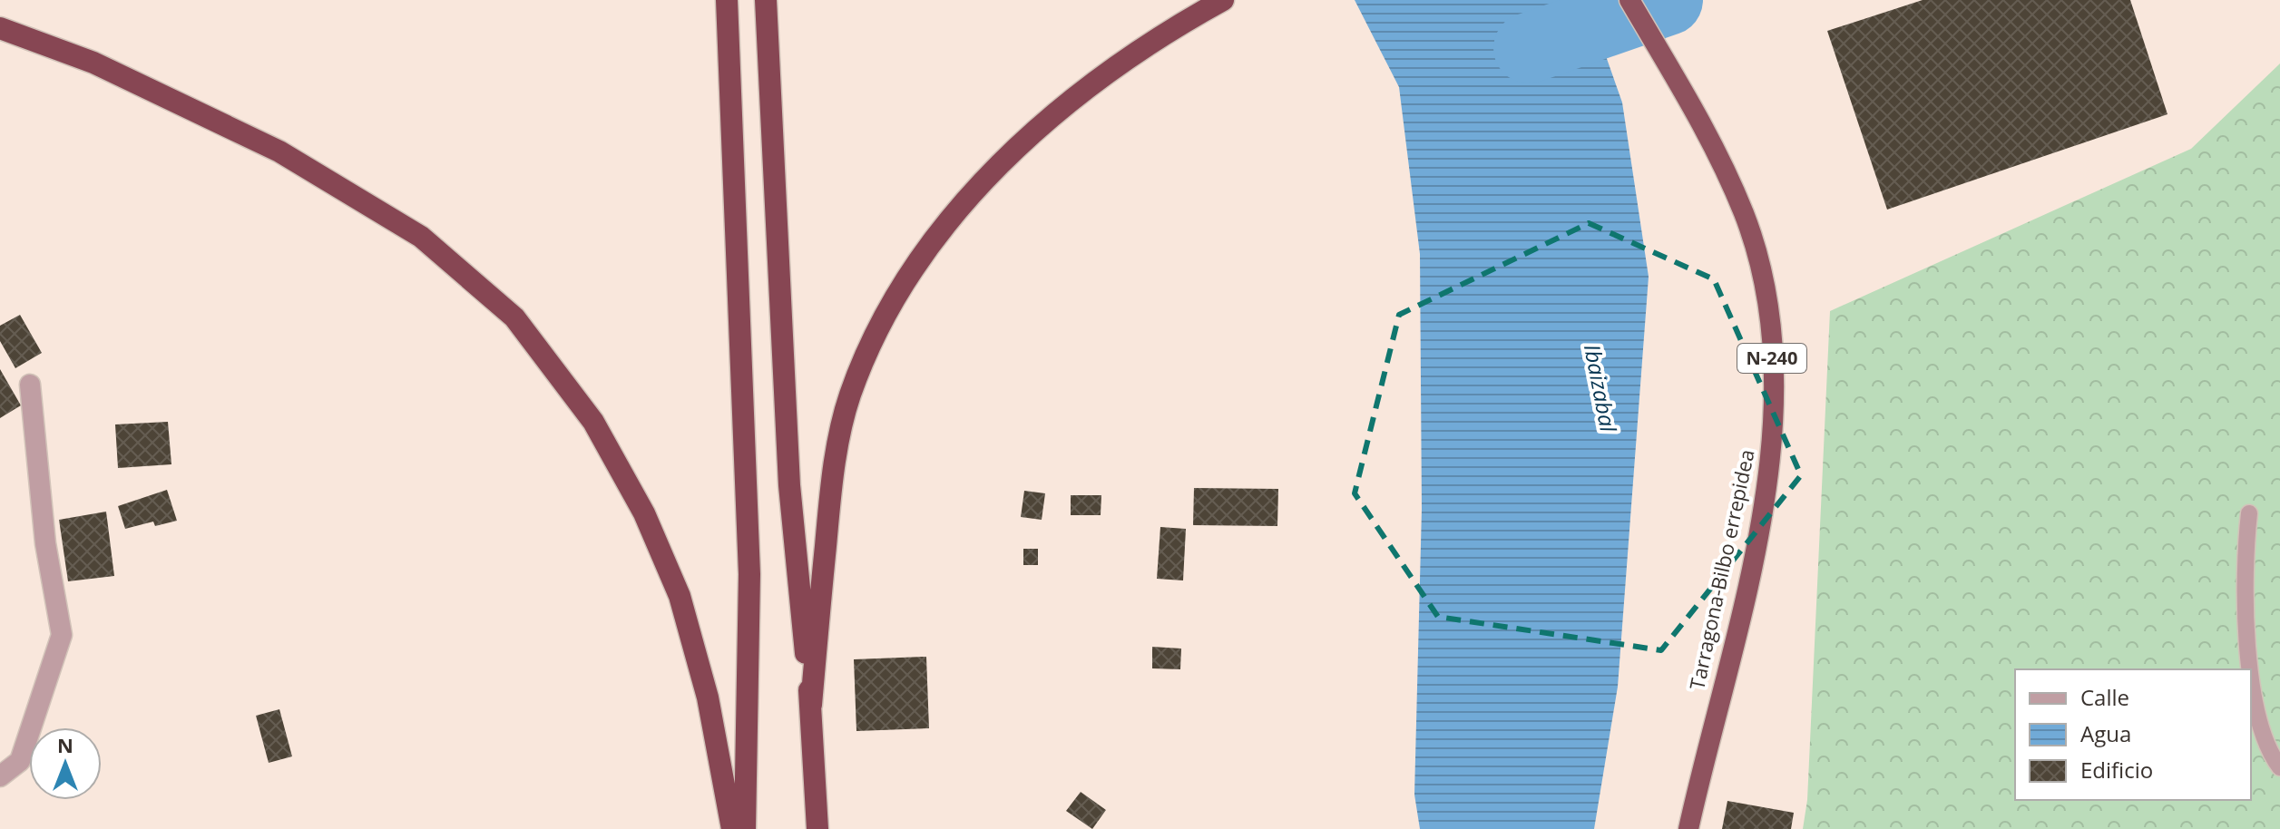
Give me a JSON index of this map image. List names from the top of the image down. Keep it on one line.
{"streets":{"highway":["N-240","Tarragona-Bilbo errepidea"]},"water":["Ibaizabal"],"legend":["Calle","Agua","Edificio"],"north":"top"}
